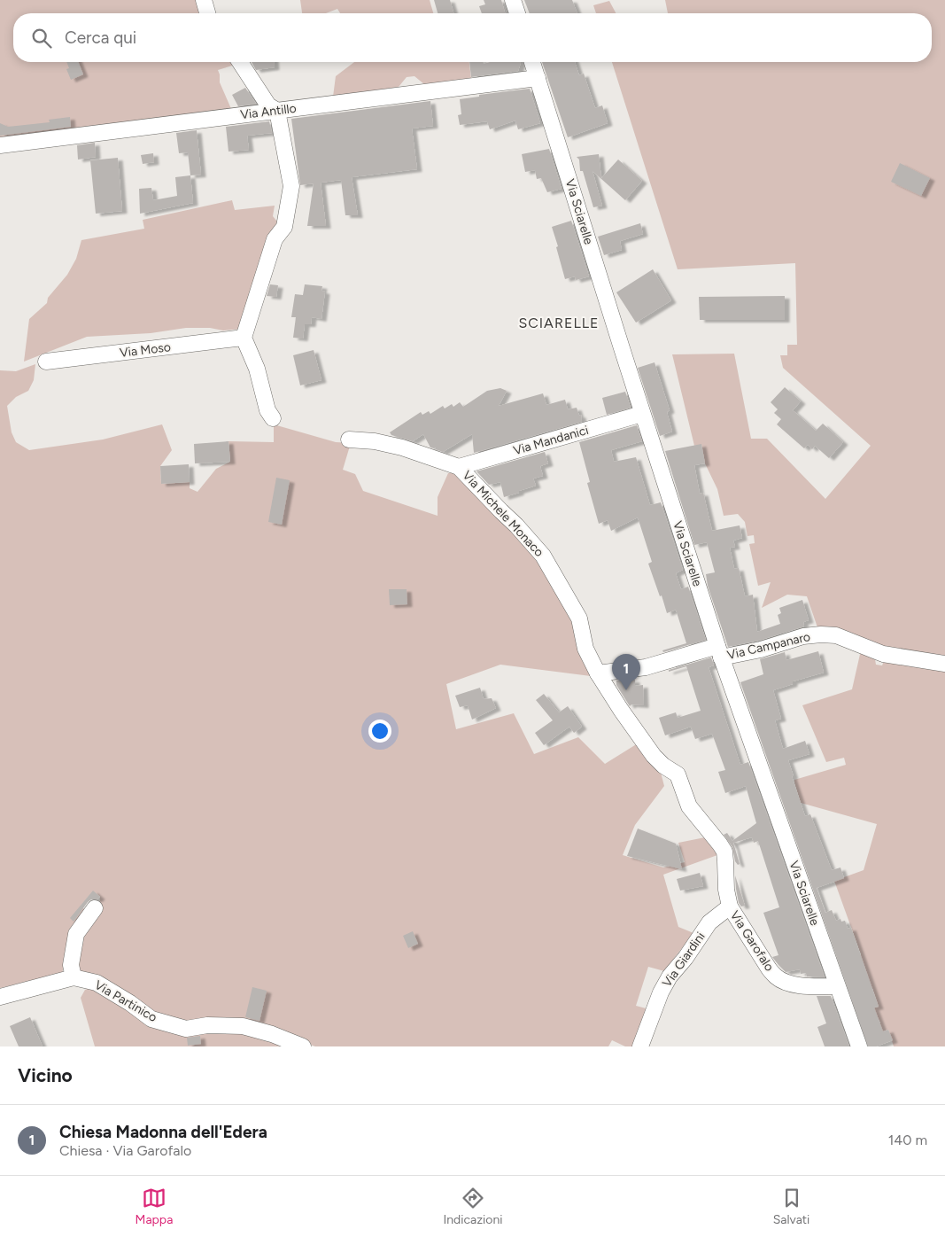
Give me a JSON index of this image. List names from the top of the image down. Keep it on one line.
{"streets":{"street":["Via Antillo","Via Sciarelle","Via Moso","Via Mandanici","Via Michele Monaco","Via Campanaro","Via Garofalo","Via Giardini","Via Partinico"]},"crossings":[["Via Antillo","Via Sciarelle"],["Via Sciarelle","Via Mandanici"],["Via Sciarelle","Via Campanaro"],["Via Sciarelle","Via Garofalo"],["Via Mandanici","Via Michele Monaco"],["Via Michele Monaco","Via Garofalo"],["Via Garofalo","Via Giardini"]],"districts":["SCIARELLE"],"page":{"search":"Cerca qui","pins":"1","heading":"Vicino","list":[{"mark":"1","name":"Chiesa Madonna dell'Edera","note":"Chiesa · Via Garofalo","value":"140 m"}],"nav":["Mappa","Indicazioni","Salvati"]}}
